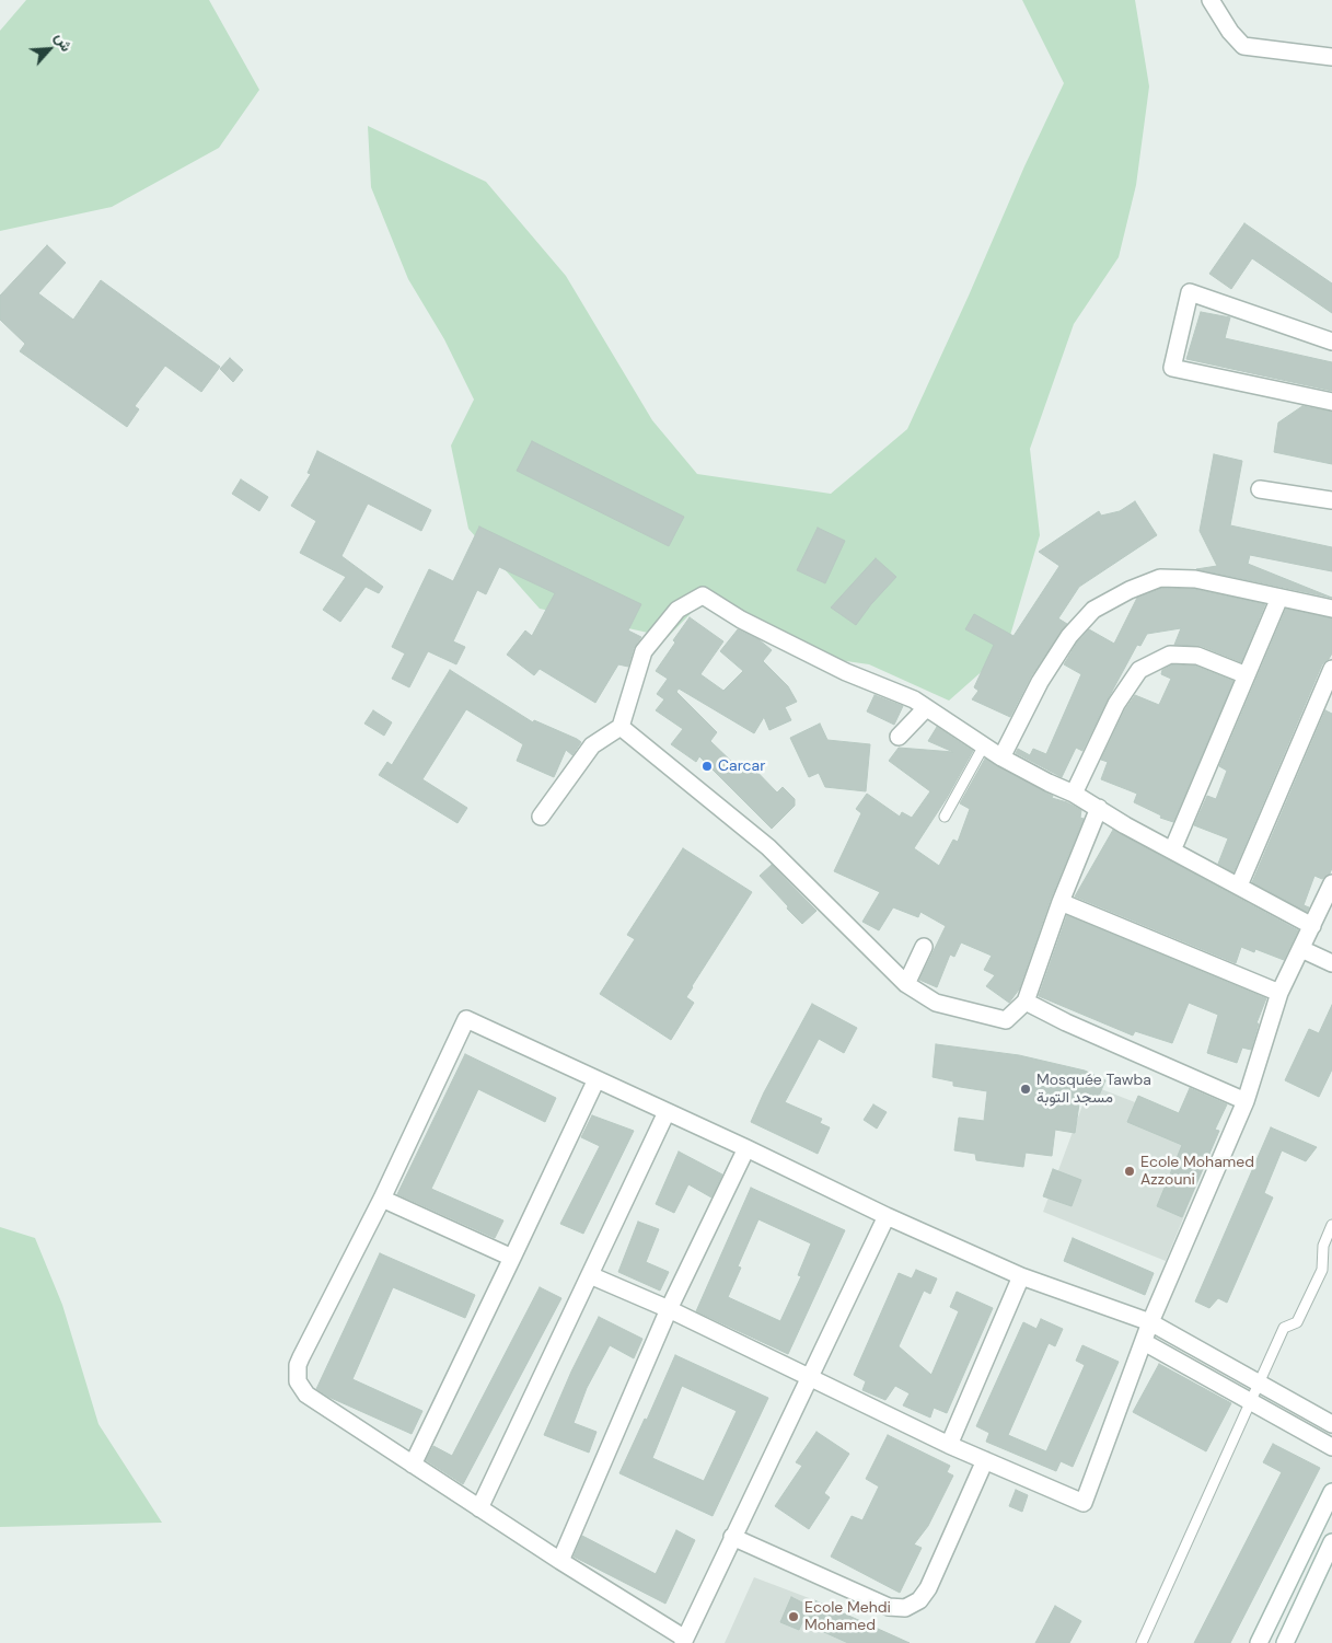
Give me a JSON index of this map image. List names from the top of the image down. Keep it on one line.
{"places":["Carcar","Mosquée Tawba مسجد التوبة","Ecole Mohamed Azzouni","Ecole Mehdi Mohamed"],"north":"top right"}
